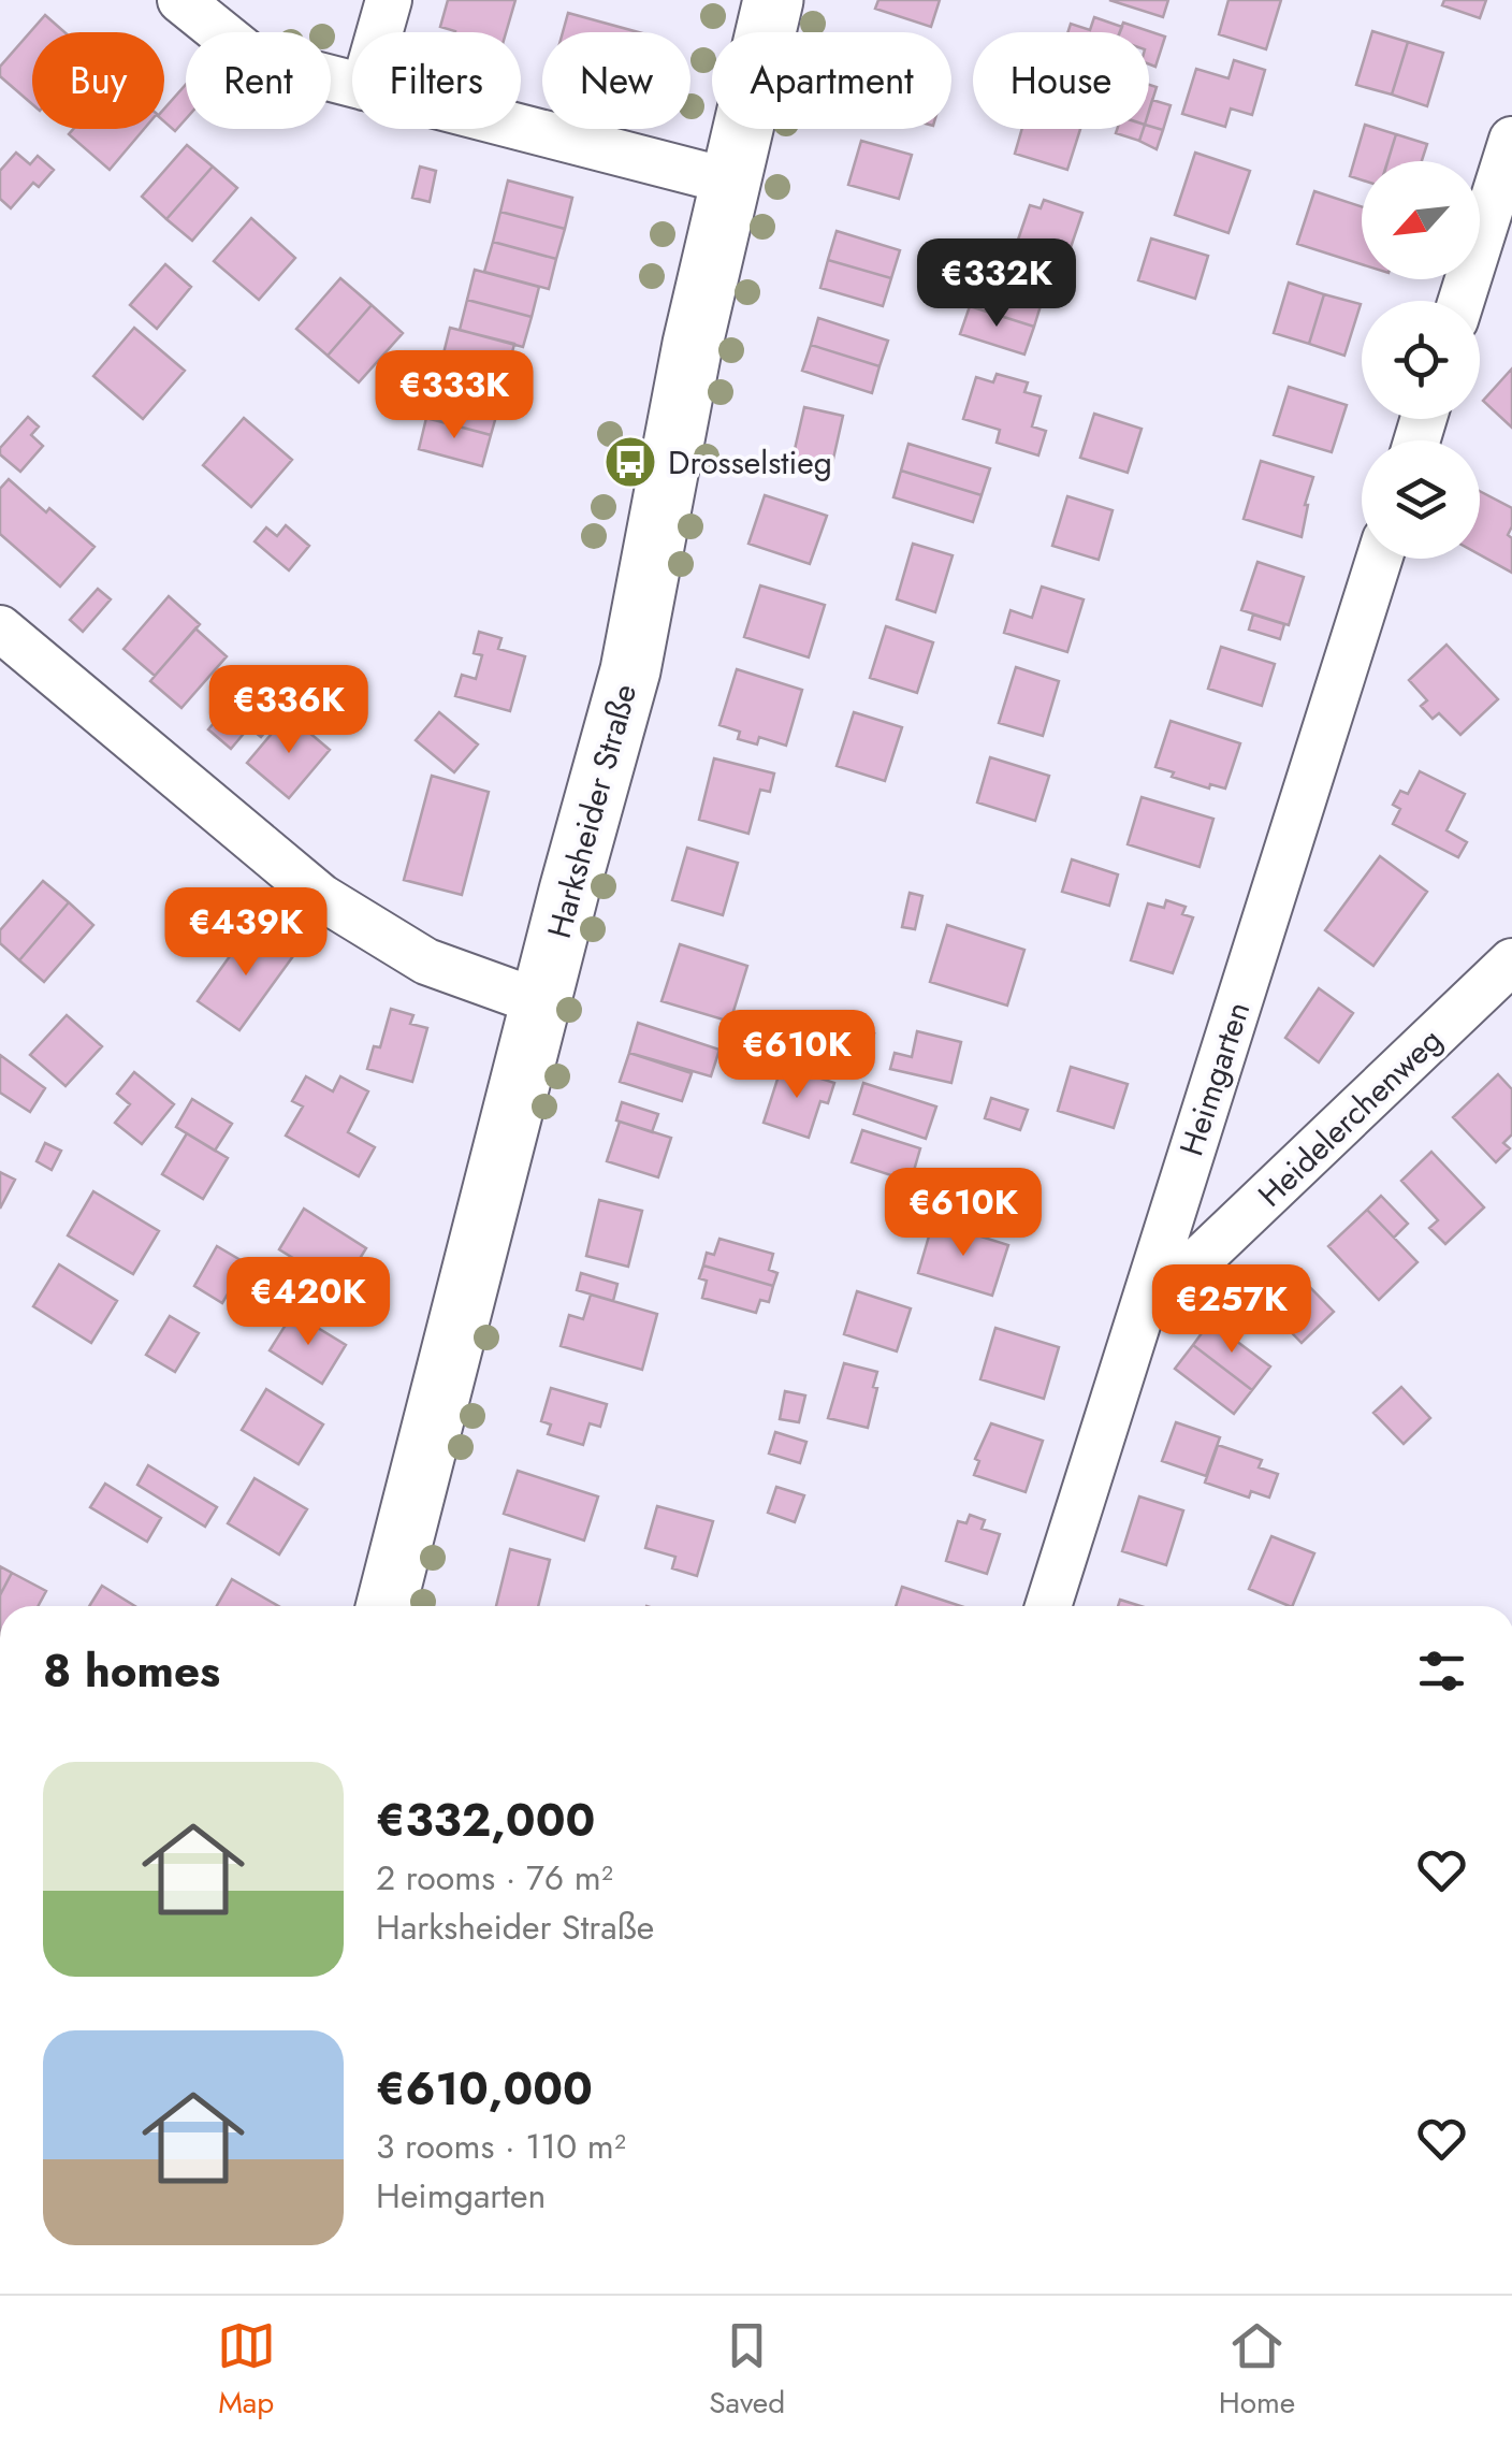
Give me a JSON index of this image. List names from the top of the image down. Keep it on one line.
{"streets":{"main road":["Harksheider Straße"],"street":["Heimgarten","Heidelerchenweg"]},"crossings":[["Heimgarten","Heidelerchenweg"]],"places":{"bus stop":["Drosselstieg"]},"north":"bottom left","page":{"chip":["Buy","Rent","Filters","New","Apartment","House"],"price":["€332K","€333K","€336K","€439K","€610K","€610K","€420K","€257K"],"heading":"8 homes","list":[{"name":"€332,000","note":"2 rooms · 76 m² · Harksheider Straße"},{"name":"€610,000","note":"3 rooms · 110 m² · Heimgarten"}],"tabs":["Map","Saved","Home"]}}
